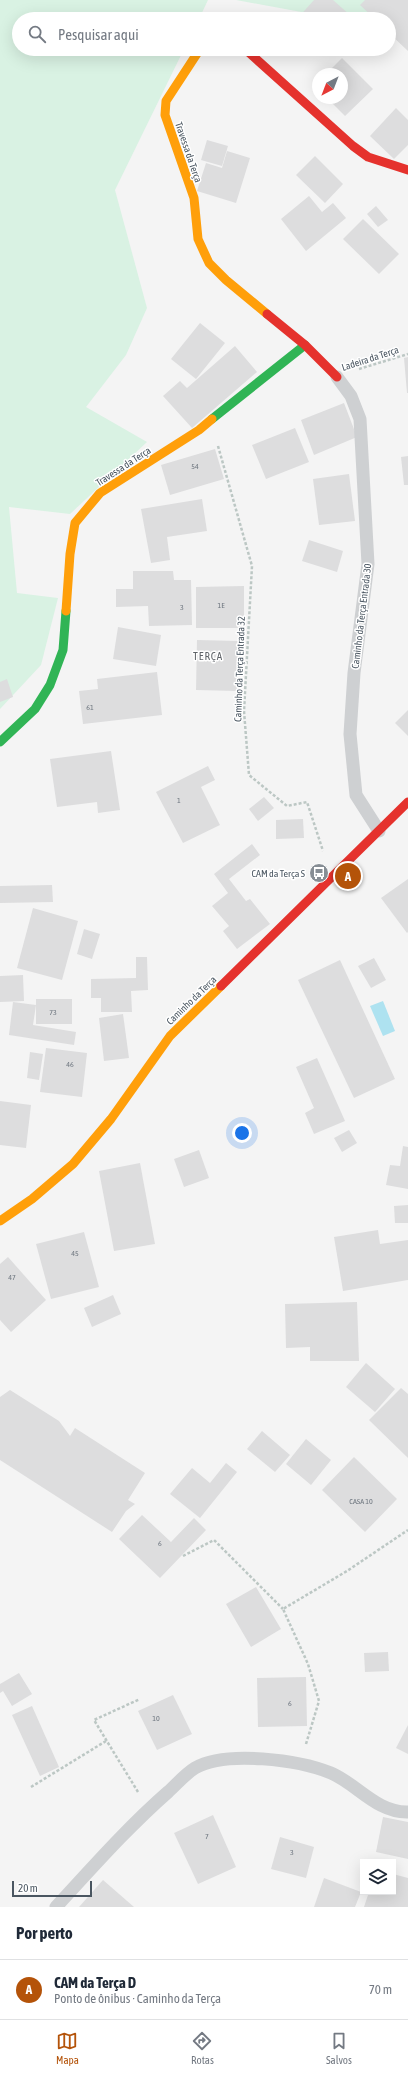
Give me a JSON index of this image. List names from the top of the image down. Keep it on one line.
{"streets":{"street":["Travessa da Terça","Caminho da Terça"],"lane":["Caminho da Terça Entrada 30"],"path":["Ladeira da Terça","Caminho da Terça Entrada 32"]},"crossings":[["Travessa da Terça","Ladeira da Terça"],["Travessa da Terça","Caminho da Terça Entrada 30"],["Travessa da Terça","Caminho da Terça Entrada 32"],["Ladeira da Terça","Caminho da Terça Entrada 30"],["Caminho da Terça Entrada 30","Caminho da Terça"],["Caminho da Terça Entrada 32","Caminho da Terça"]],"districts":["TERÇA"],"places":{"bus stop":["CAM da Terça S"]},"house_numbers":["54","1E","3","61","1","73","46","45","47","CASA 10","6","6","10","7","3"],"scale_bar":"20 m","north":"bottom left","page":{"search":"Pesquisar aqui","pins":"A","scale":"20 m","heading":"Por perto","list":[{"mark":"A","name":"CAM da Terça D","note":"Ponto de ônibus · Caminho da Terça","value":"70 m"}],"nav":["Mapa","Rotas","Salvos"]}}
